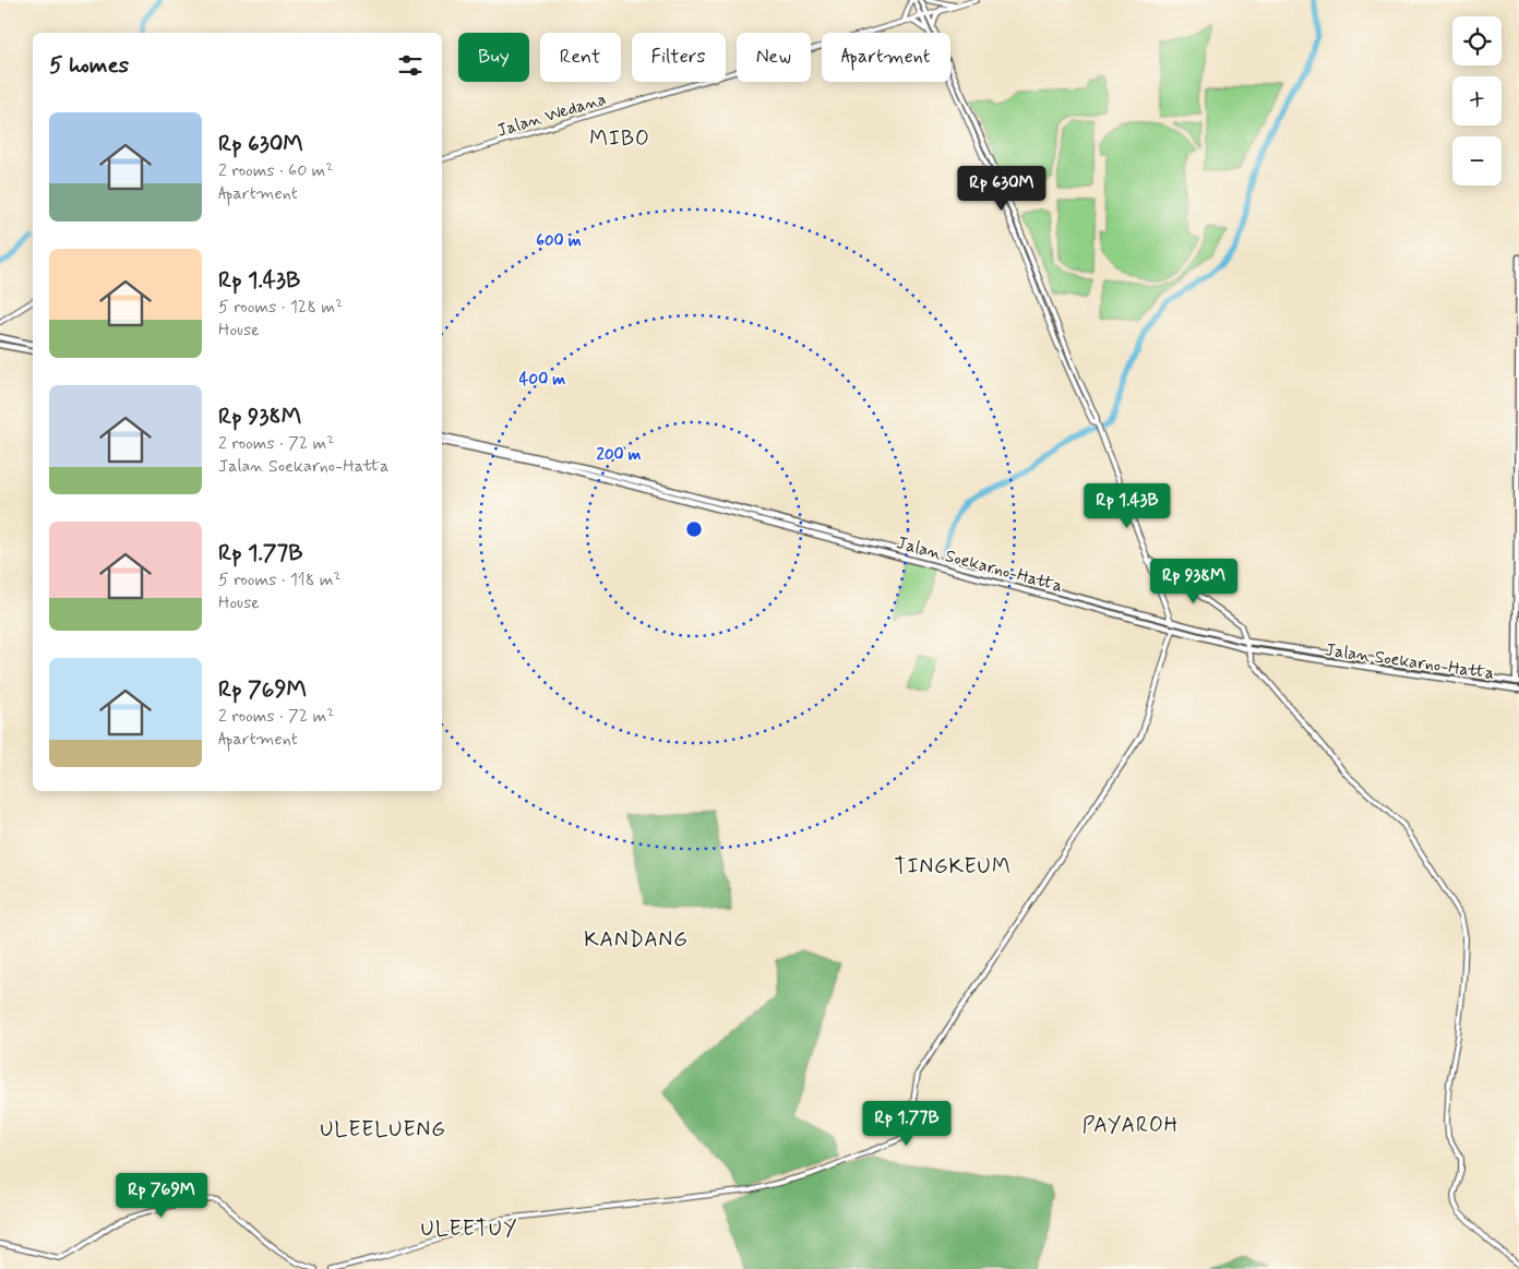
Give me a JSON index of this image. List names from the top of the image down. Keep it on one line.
{"streets":{"highway":["Jalan Soekarno-Hatta"],"main road":["Jalan Wedana"]},"districts":["MIBO","TINGKEUM","KANDANG","PAYAROH","ULEELUENG","ULEETUY"],"page":{"map_buttons":["+","−"],"chip":["Buy","Rent","Filters","New","Apartment"],"heading":"5 homes","list":[{"name":"Rp 630M","note":"2 rooms · 60 m² · Apartment"},{"name":"Rp 1.43B","note":"5 rooms · 128 m² · House"},{"name":"Rp 938M","note":"2 rooms · 72 m² · Jalan Soekarno-Hatta"},{"name":"Rp 1.77B","note":"5 rooms · 118 m² · House"},{"name":"Rp 769M","note":"2 rooms · 72 m² · Apartment"}],"price":["Rp 630M","Rp 1.43B","Rp 938M","Rp 1.77B","Rp 769M"]},"rings":["600 m","400 m","200 m"]}
